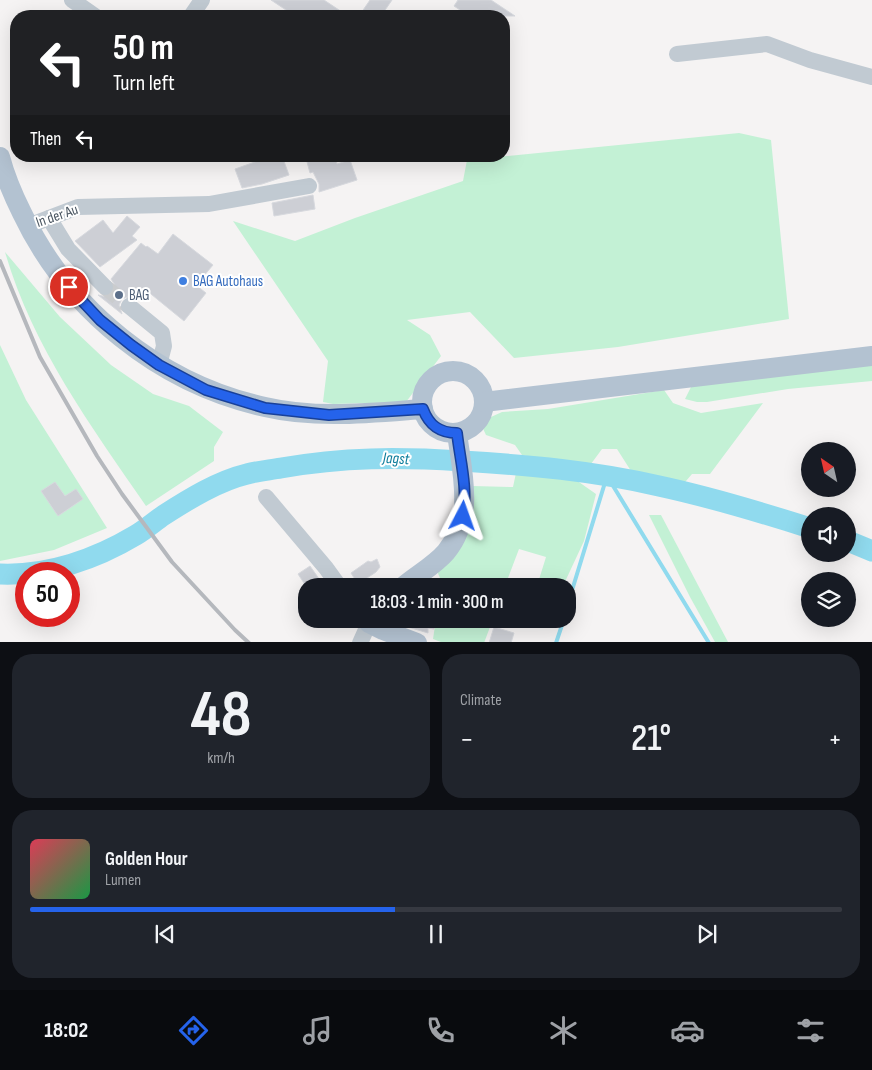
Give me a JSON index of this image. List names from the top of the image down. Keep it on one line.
{"streets":{"main road":["In der Au"]},"water":["Jagst"],"places":["BAG Autohaus","BAG"],"north":"top left","page":{"turn":["50 m","Turn left"],"then":"Then","limit":"50","trip":"18:03 · 1 min · 300 m","tile":[["48","km/h"],"Climate"],"heat":["−","21°","+"],"song":["Golden Hour","Lumen"],"tabs":"18:02"}}
